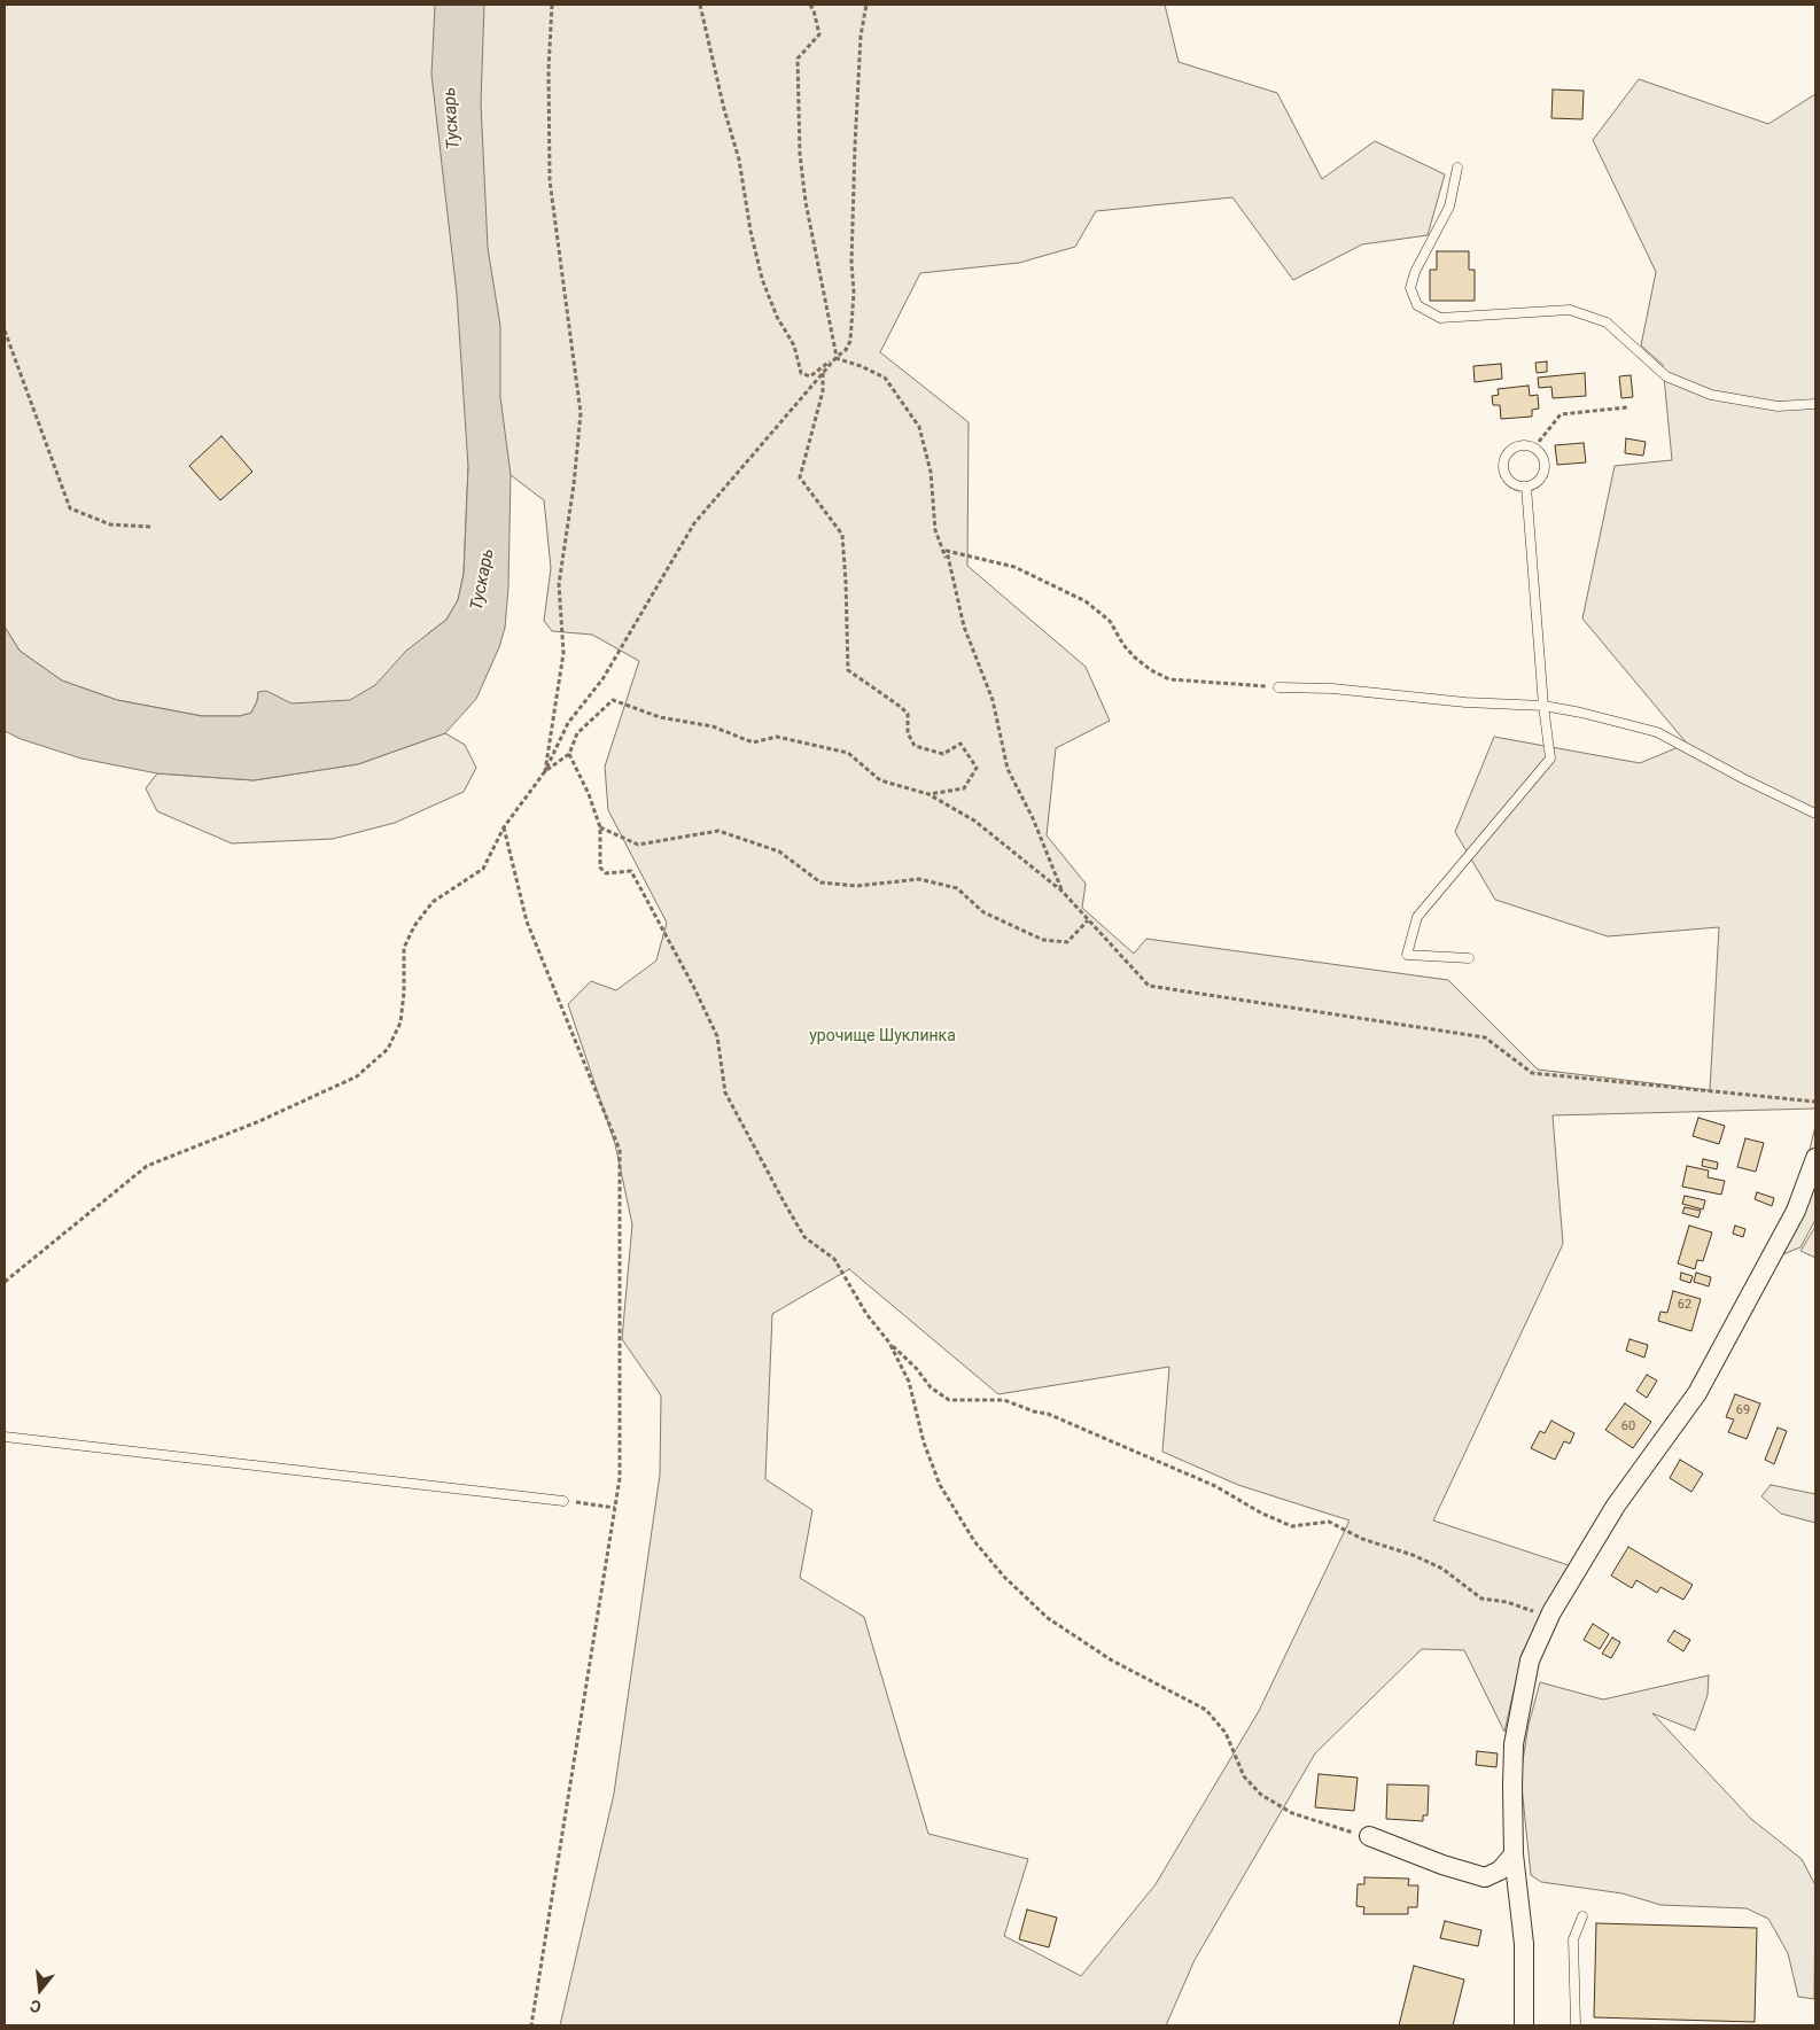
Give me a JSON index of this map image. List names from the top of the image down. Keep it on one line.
{"water":["Тускарь"],"parks":["урочище Шуклинка"],"house_numbers":["62","69","60"],"north":"bottom"}
